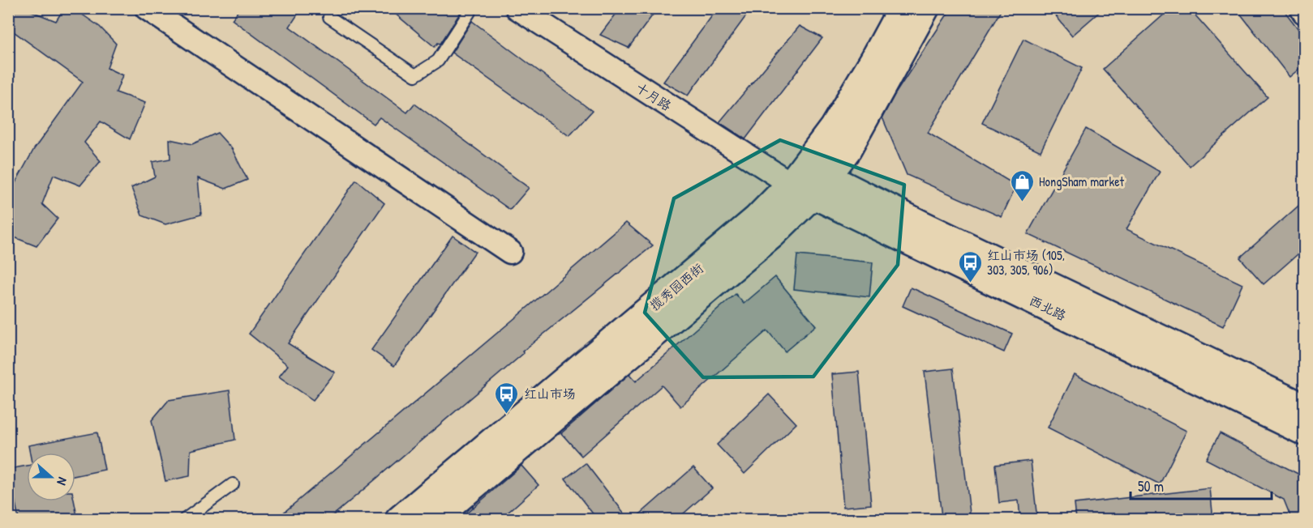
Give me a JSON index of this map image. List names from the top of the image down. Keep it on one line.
{"streets":{"street":["十月路","揽秀园西街","西北路"]},"crossings":[["十月路","揽秀园西街"],["十月路","西北路"],["揽秀园西街","西北路"]],"places":{"shop":["HongSham market"],"bus stop":["红山市场 (105, 303, 305, 906)","红山市场"]},"scale_bar":"50 m","north":"right"}
